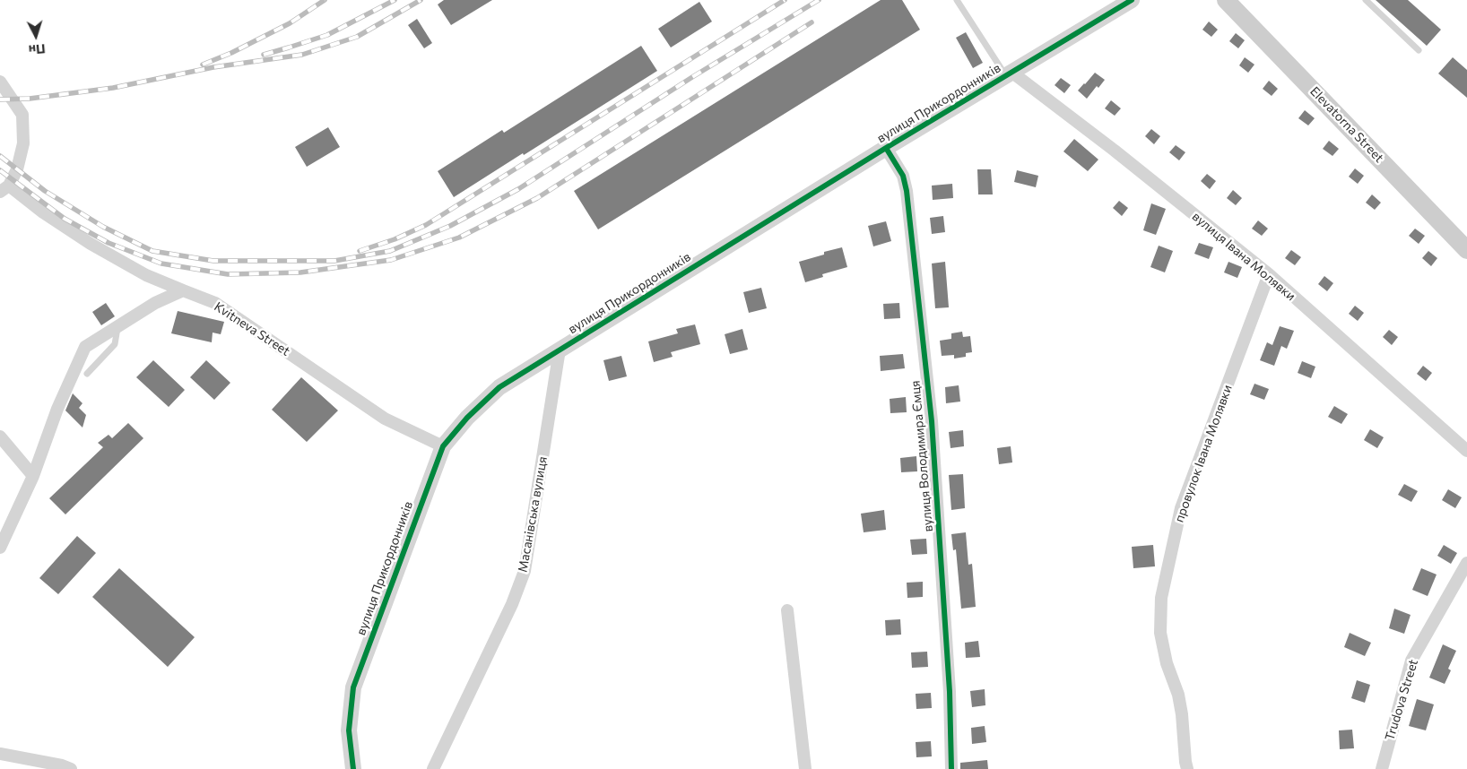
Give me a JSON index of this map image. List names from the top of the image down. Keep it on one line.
{"streets":{"main road":["Elevatorna Street"],"street":["вулиця Прикордонників","вулиця Івана Молявки","Kvitneva Street","провулок Івана Молявки","вулиця Володимира Ємця","Масанівська вулиця","Trudova Street"]},"crossings":[["вулиця Прикордонників","вулиця Івана Молявки"],["вулиця Прикордонників","Kvitneva Street"],["вулиця Прикордонників","вулиця Володимира Ємця"],["вулиця Прикордонників","Масанівська вулиця"],["вулиця Івана Молявки","провулок Івана Молявки"]],"north":"bottom"}
